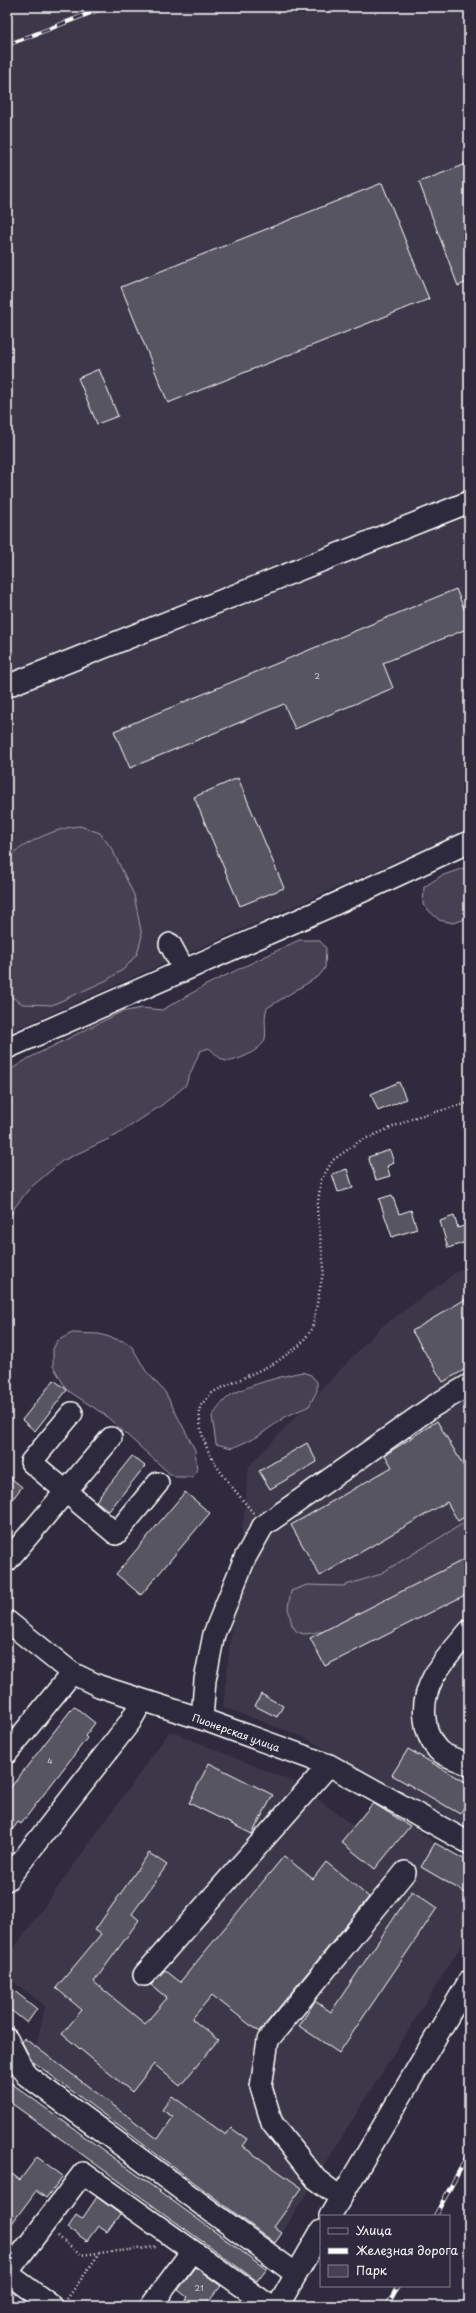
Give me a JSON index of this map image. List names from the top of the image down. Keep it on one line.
{"streets":{"street":["Пионерская улица"]},"house_numbers":["2","4","21"],"legend":["Улица","Железная дорога","Парк"]}
